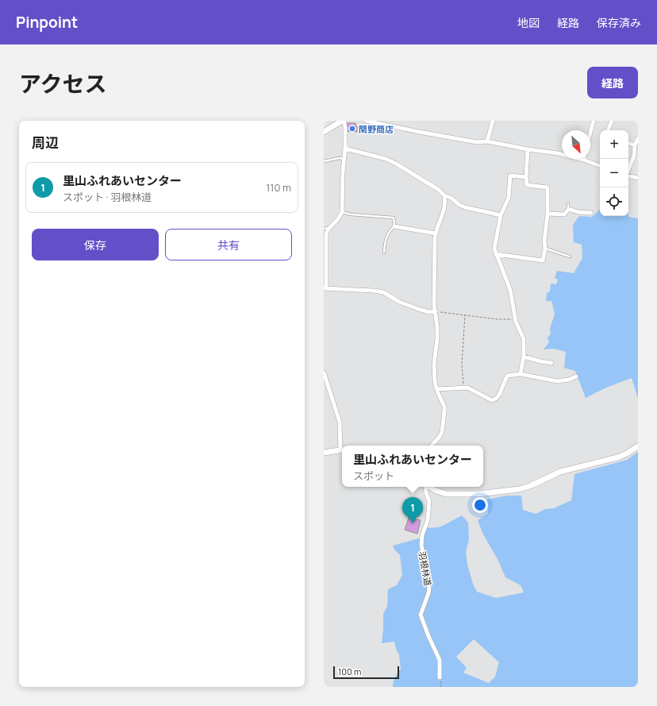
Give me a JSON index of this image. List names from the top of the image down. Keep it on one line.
{"streets":{"street":["羽根林道"]},"places":["関野商店"],"scale_bar":"100 m","north":"bottom right","page":{"header":"Pinpoint","nav":["地図","経路","保存済み"],"title":"アクセス","buttons":["経路",["保存","共有"]],"heading":"周辺","map_buttons":["+","−"],"list":[{"mark":"1","name":"里山ふれあいセンター","note":"スポット · 羽根林道","value":"110 m"}],"popup":["里山ふれあいセンター","スポット"],"pins":"1","scale":"100 m"}}
